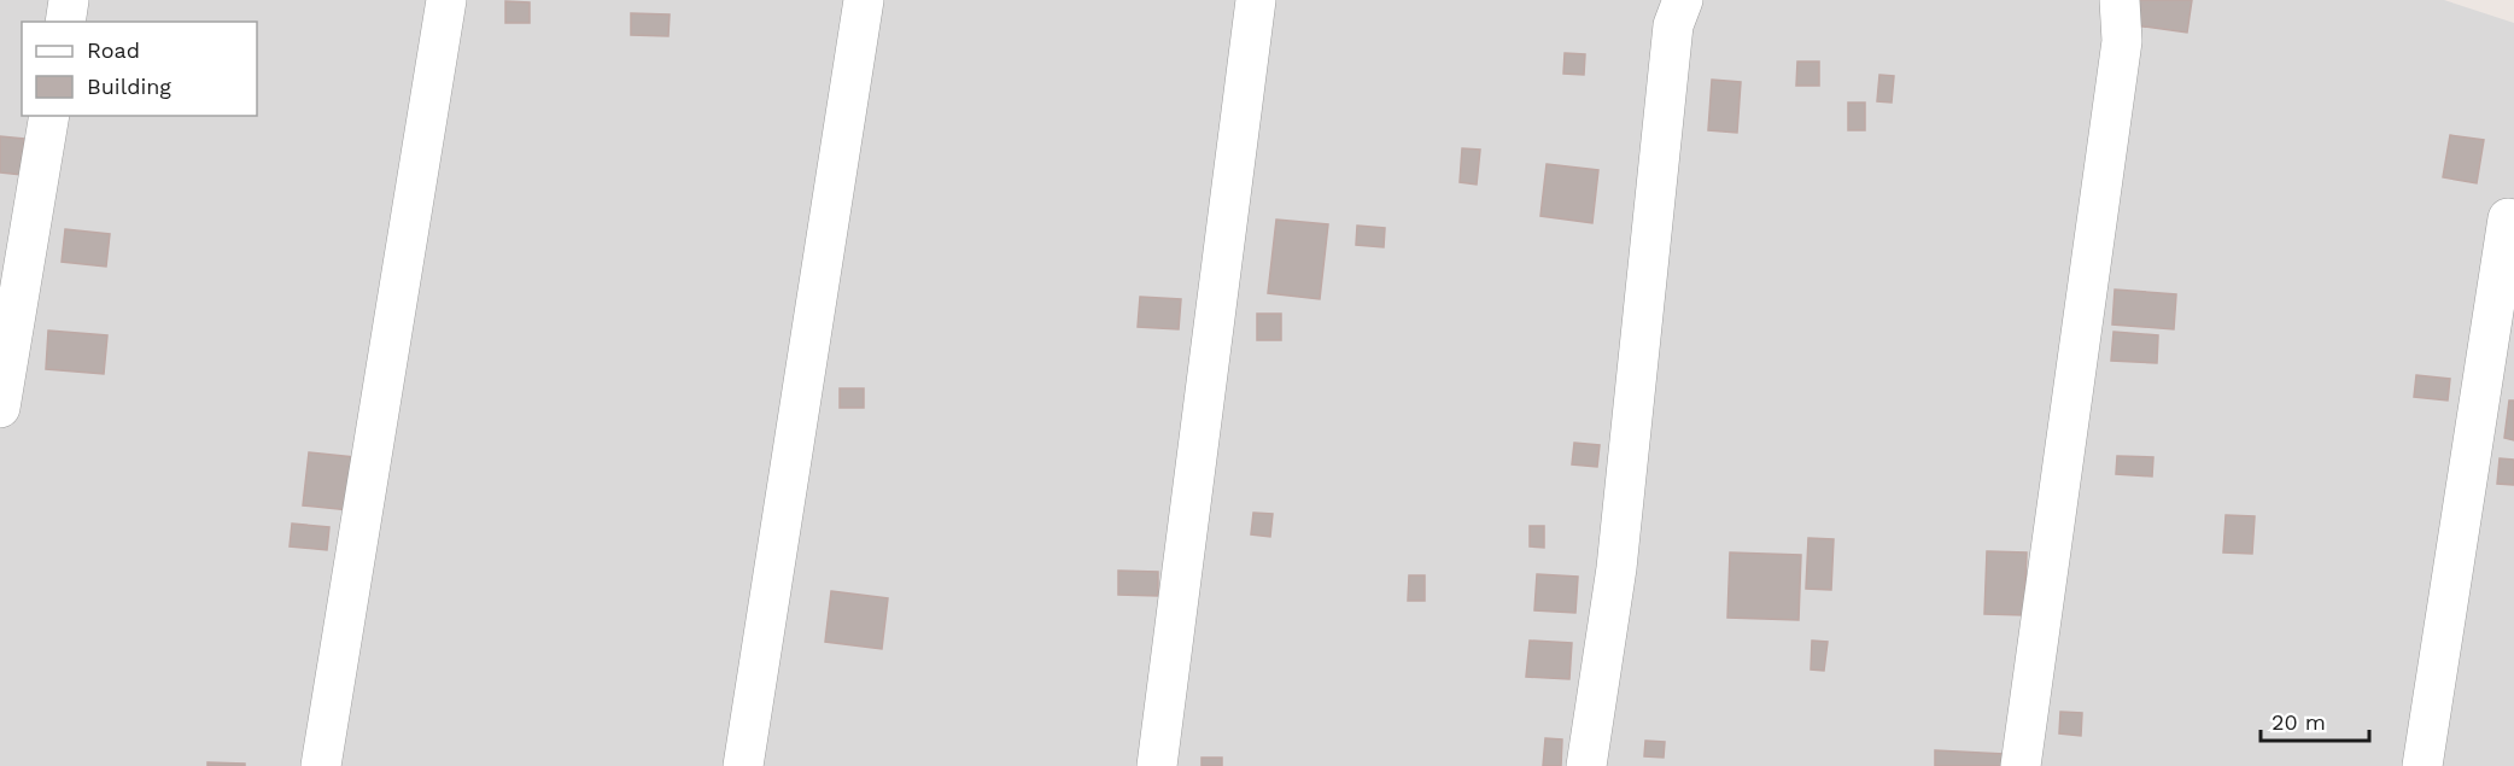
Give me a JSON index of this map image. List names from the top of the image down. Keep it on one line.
{"legend":["Road","Building"],"scale_bar":"20 m"}
